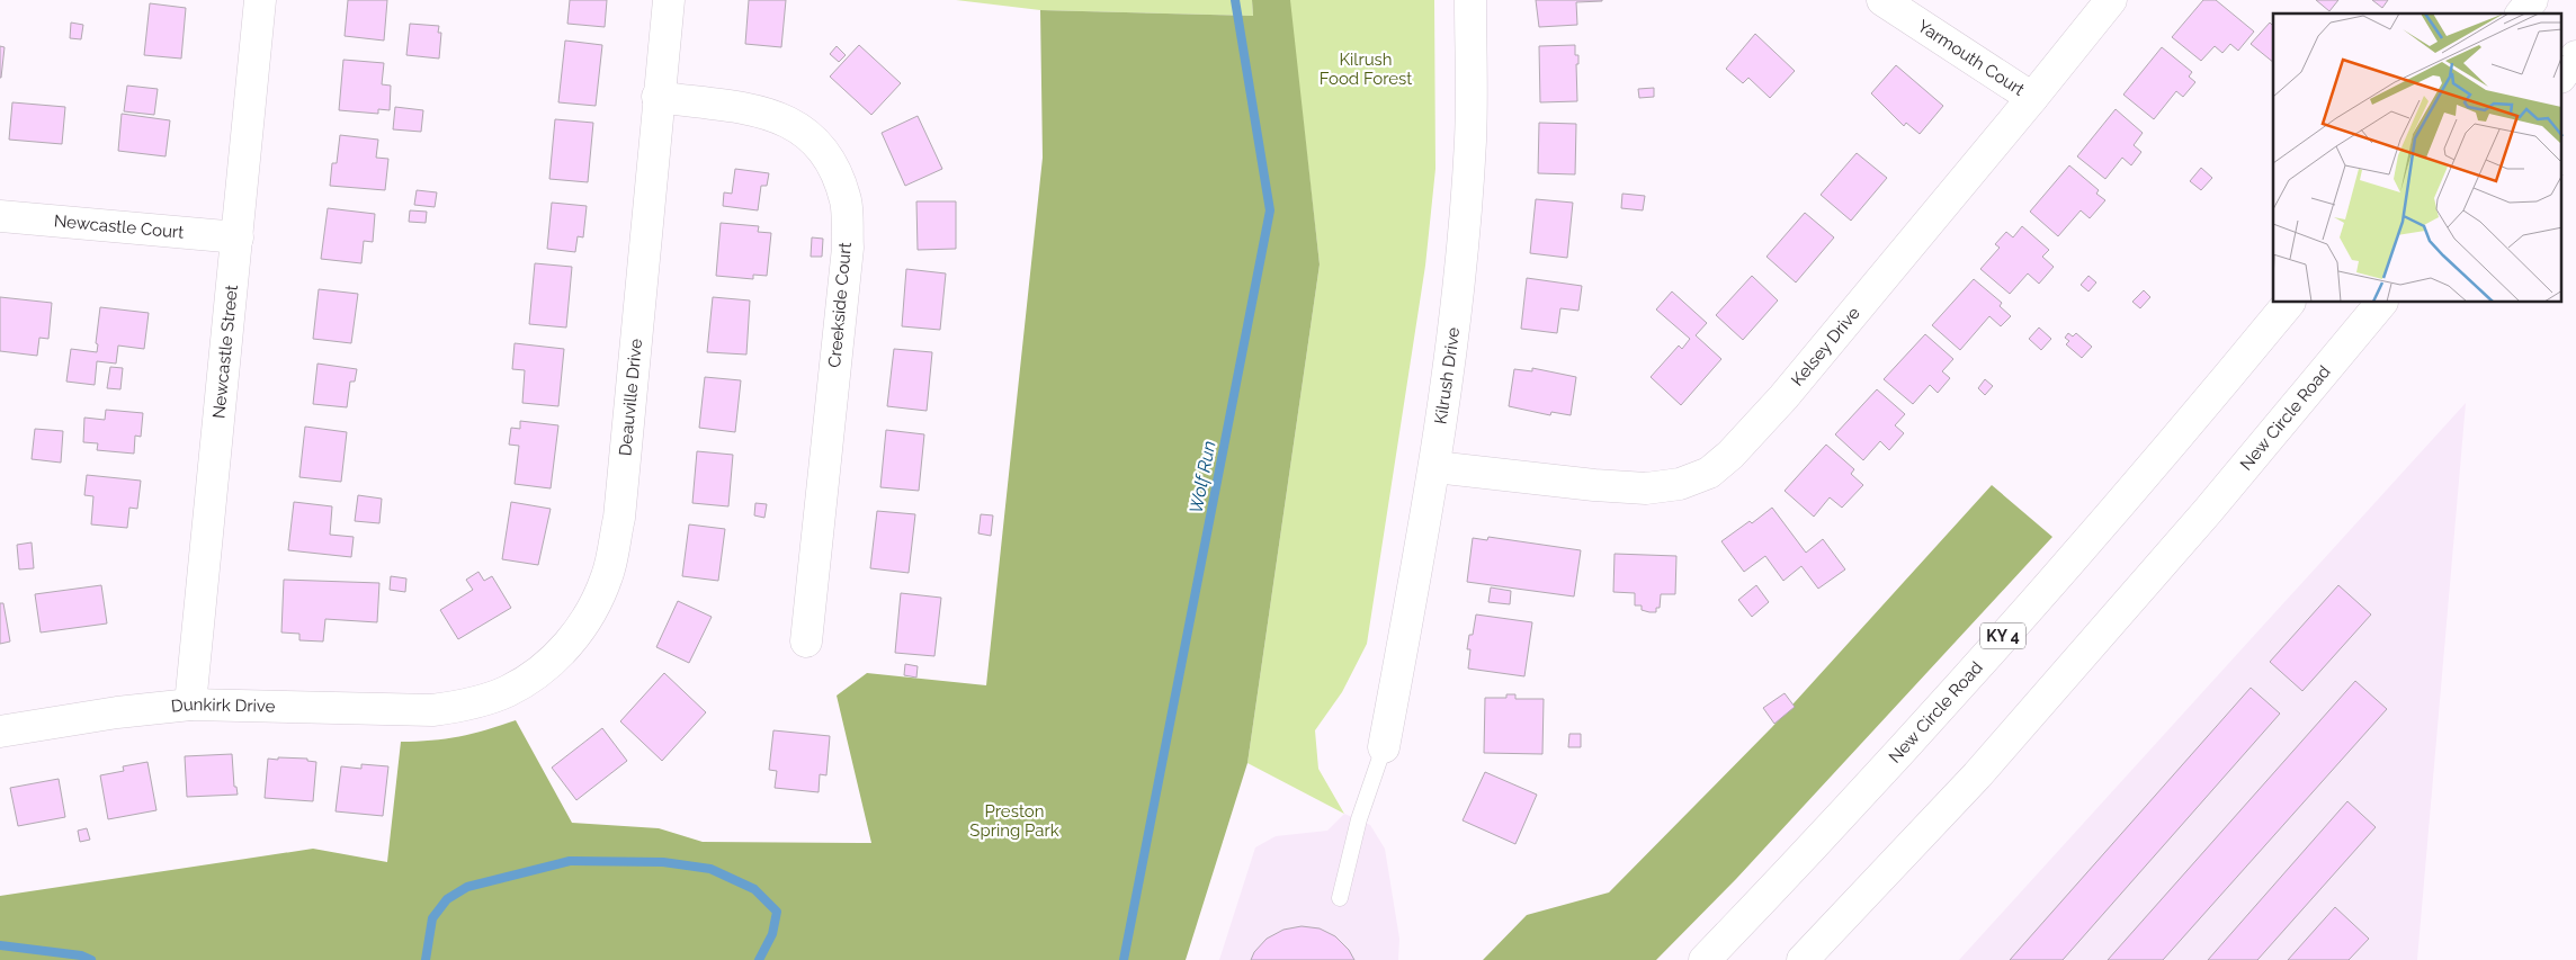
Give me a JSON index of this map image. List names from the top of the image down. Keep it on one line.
{"streets":{"main road":["Yarmouth Court","Newcastle Court","Creekside Court","Kelsey Drive","Newcastle Street","Kilrush Drive","Deauville Drive","New Circle Road","KY 4","Dunkirk Drive"]},"crossings":[["Yarmouth Court","Kelsey Drive"],["Newcastle Court","Newcastle Street"],["Creekside Court","Deauville Drive"],["Kelsey Drive","Kilrush Drive"],["Newcastle Street","Dunkirk Drive"],["Deauville Drive","Dunkirk Drive"]],"water":["Wolf Run"],"parks":["Kilrush Food Forest","Preston Spring Park"]}
